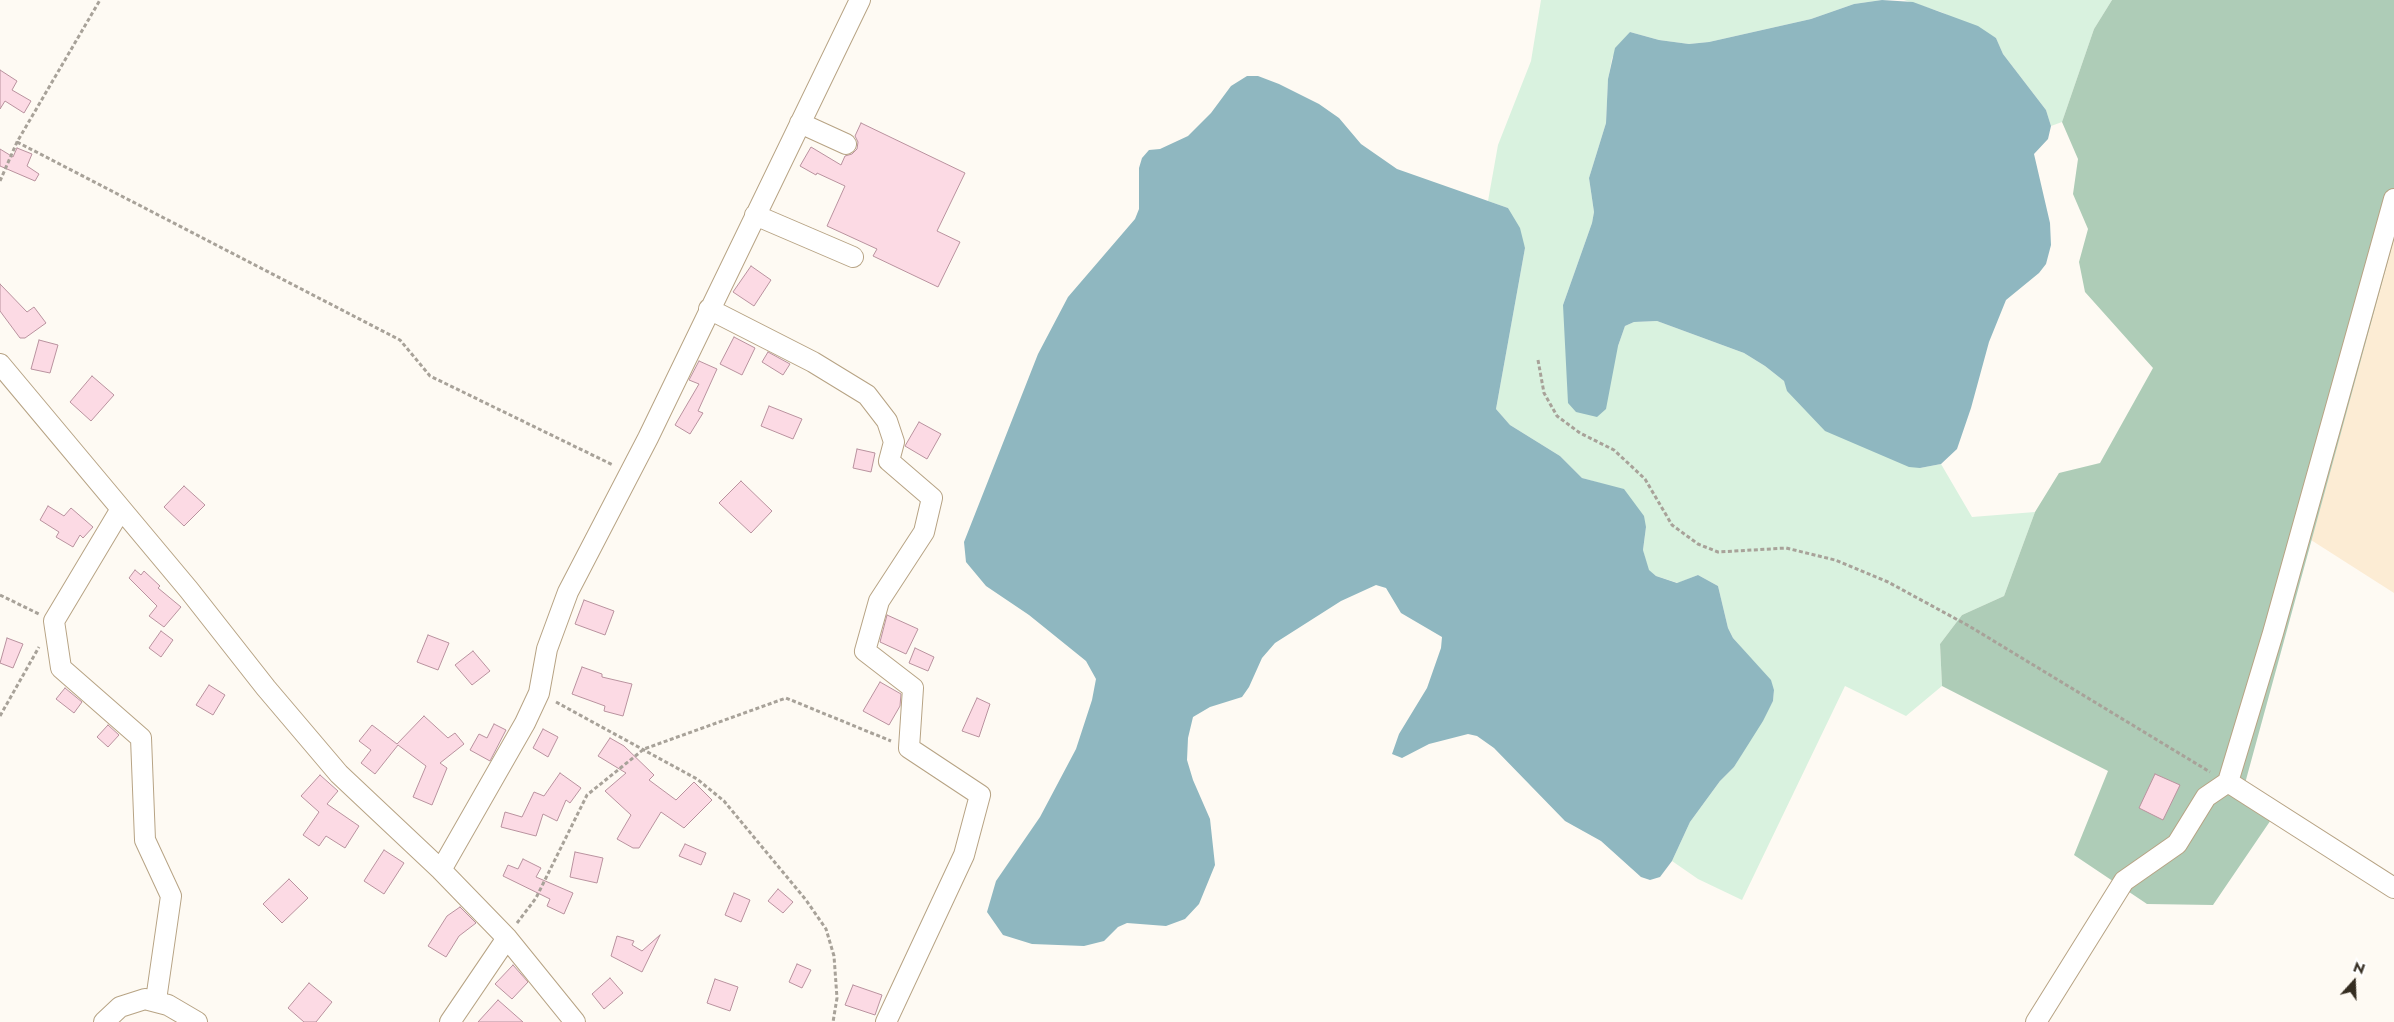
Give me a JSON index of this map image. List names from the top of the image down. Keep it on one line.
{"north":"top"}
